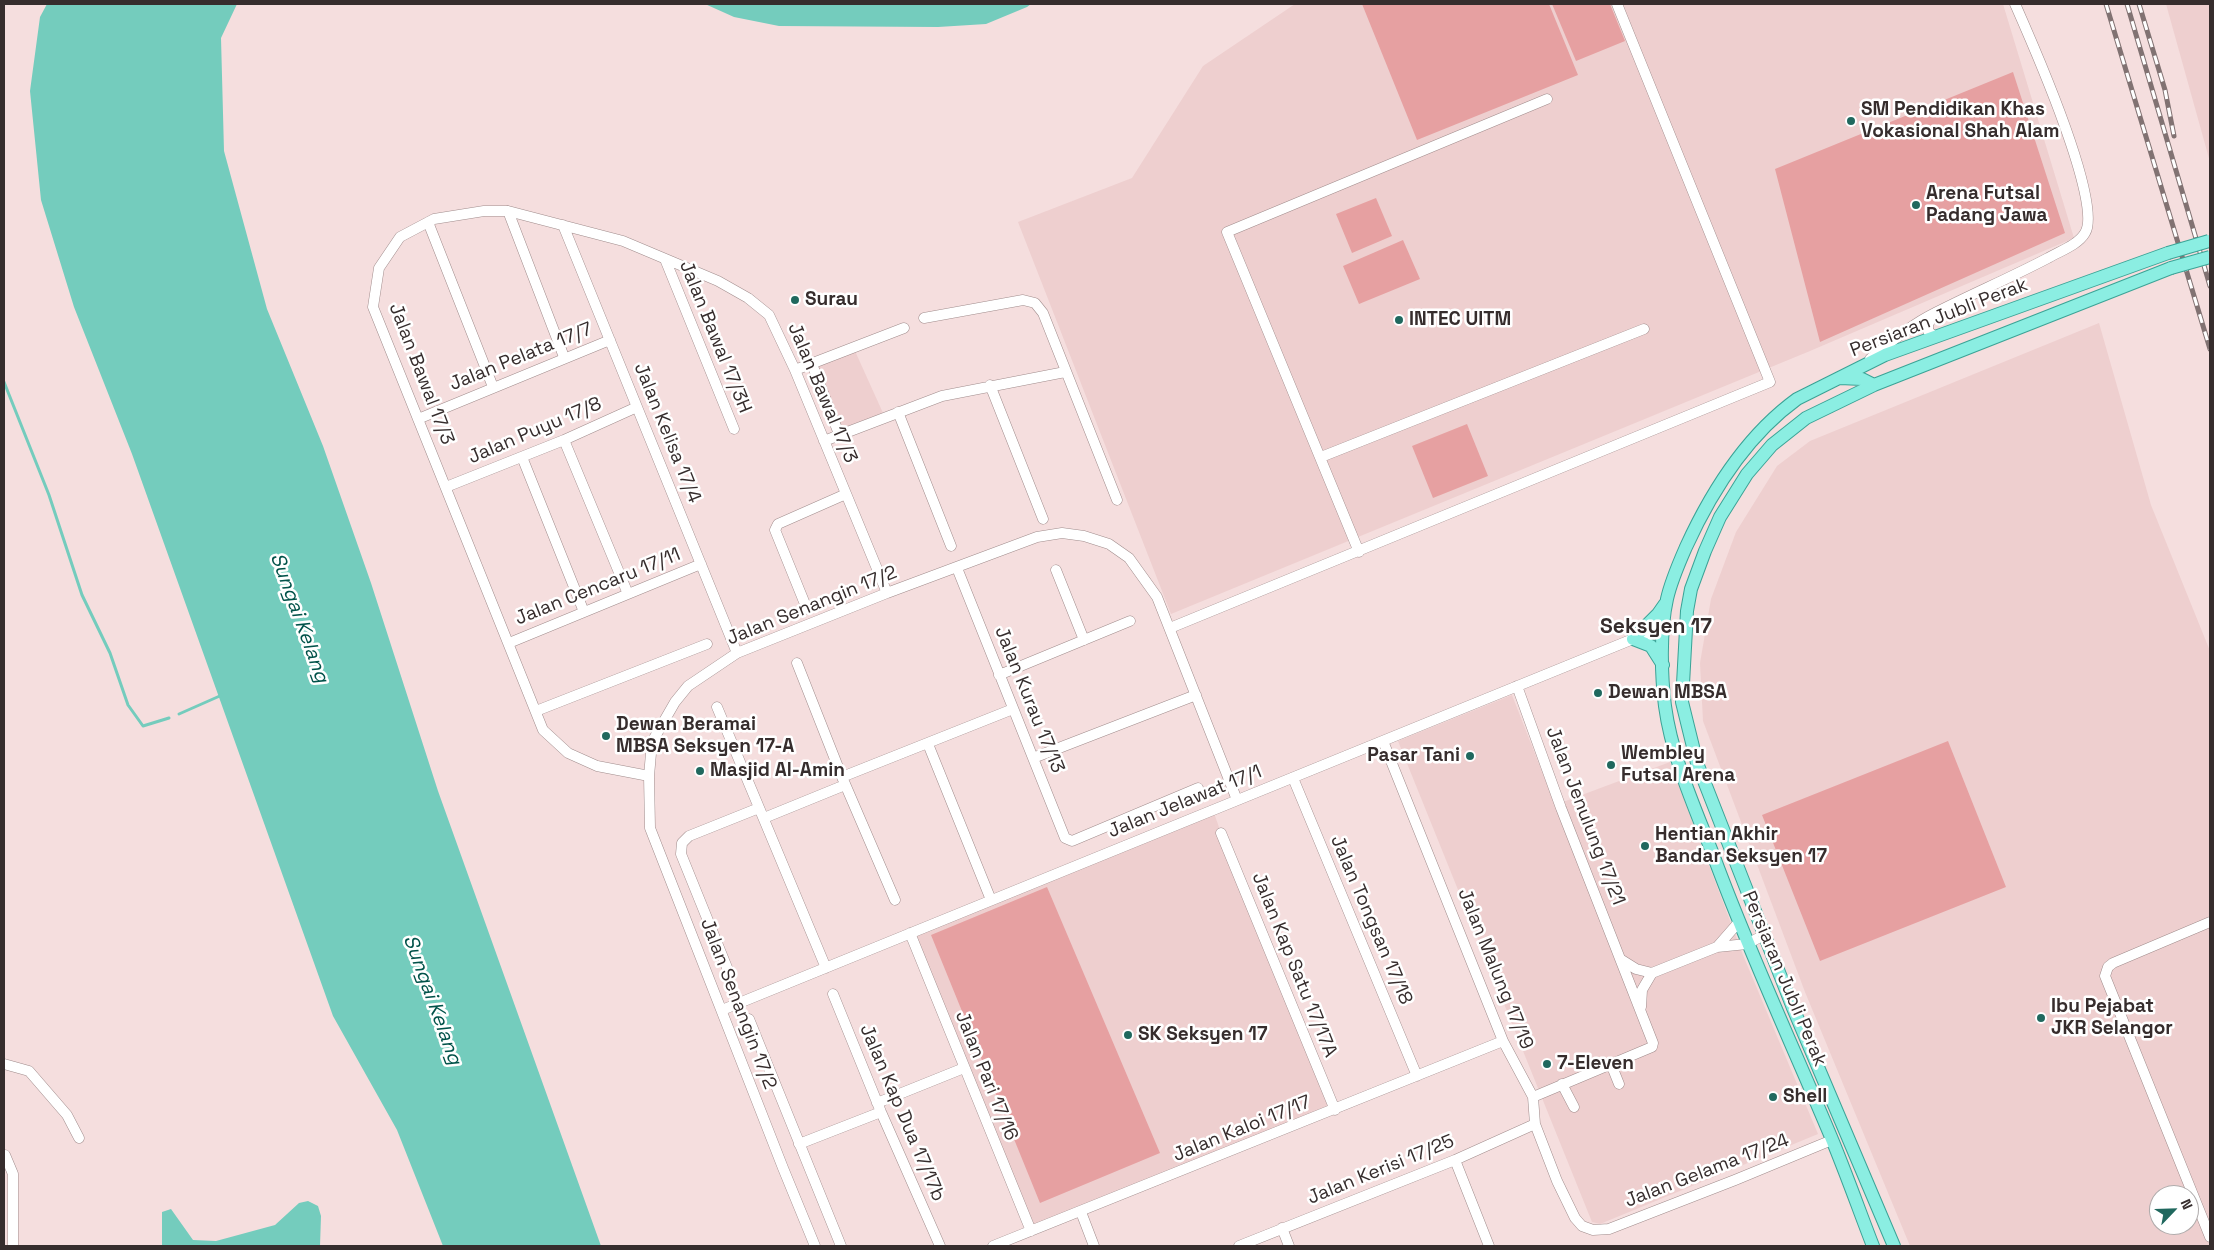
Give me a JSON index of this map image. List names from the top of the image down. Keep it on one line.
{"streets":{"main road":["Persiaran Jubli Perak"],"street":["Jalan Bawal 17/3H","Jalan Pelata 17/7","Jalan Bawal 17/3","Jalan Puyu 17/8","Jalan Kelisa 17/4","Jalan Cencaru 17/11","Jalan Senangin 17/2","Jalan Kurau 17/13","Jalan Jelawat 17/1","Jalan Jenulung 17/21","Jalan Tongsan 17/18","Jalan Kap Satu 17/17A","Jalan Malung 17/19","Jalan Pari 17/16","Jalan Kap Dua 17/17b","Jalan Kaloi 17/17","Jalan Kerisi 17/25","Jalan Gelama 17/24"]},"crossings":[["Persiaran Jubli Perak","Jalan Jelawat 17/1"],["Persiaran Jubli Perak","Jalan Gelama 17/24"],["Jalan Bawal 17/3H","Jalan Bawal 17/3"],["Jalan Pelata 17/7","Jalan Bawal 17/3"],["Jalan Pelata 17/7","Jalan Kelisa 17/4"],["Jalan Bawal 17/3","Jalan Puyu 17/8"],["Jalan Bawal 17/3","Jalan Kelisa 17/4"],["Jalan Bawal 17/3","Jalan Cencaru 17/11"],["Jalan Bawal 17/3","Jalan Senangin 17/2"],["Jalan Puyu 17/8","Jalan Kelisa 17/4"],["Jalan Kelisa 17/4","Jalan Cencaru 17/11"],["Jalan Kelisa 17/4","Jalan Senangin 17/2"],["Jalan Senangin 17/2","Jalan Kurau 17/13"],["Jalan Senangin 17/2","Jalan Jelawat 17/1"],["Jalan Jelawat 17/1","Jalan Jenulung 17/21"],["Jalan Jelawat 17/1","Jalan Tongsan 17/18"],["Jalan Jelawat 17/1","Jalan Malung 17/19"],["Jalan Jelawat 17/1","Jalan Pari 17/16"],["Jalan Tongsan 17/18","Jalan Kaloi 17/17"],["Jalan Kap Satu 17/17A","Jalan Kaloi 17/17"],["Jalan Malung 17/19","Jalan Kaloi 17/17"],["Jalan Malung 17/19","Jalan Kerisi 17/25"],["Jalan Malung 17/19","Jalan Gelama 17/24"],["Jalan Pari 17/16","Jalan Kaloi 17/17"]],"districts":["Seksyen 17"],"water":["Sungai Kelang"],"places":["SM Pendidikan Khas Vokasional Shah Alam","Arena Futsal Padang Jawa","Surau","INTEC UITM","Dewan MBSA","Dewan Beramai MBSA Seksyen 17-A","Pasar Tani","Wembley Futsal Arena","Masjid Al-Amin","Hentian Akhir Bandar Seksyen 17","Ibu Pejabat JKR Selangor","SK Seksyen 17","7-Eleven","Shell"],"north":"top right"}
